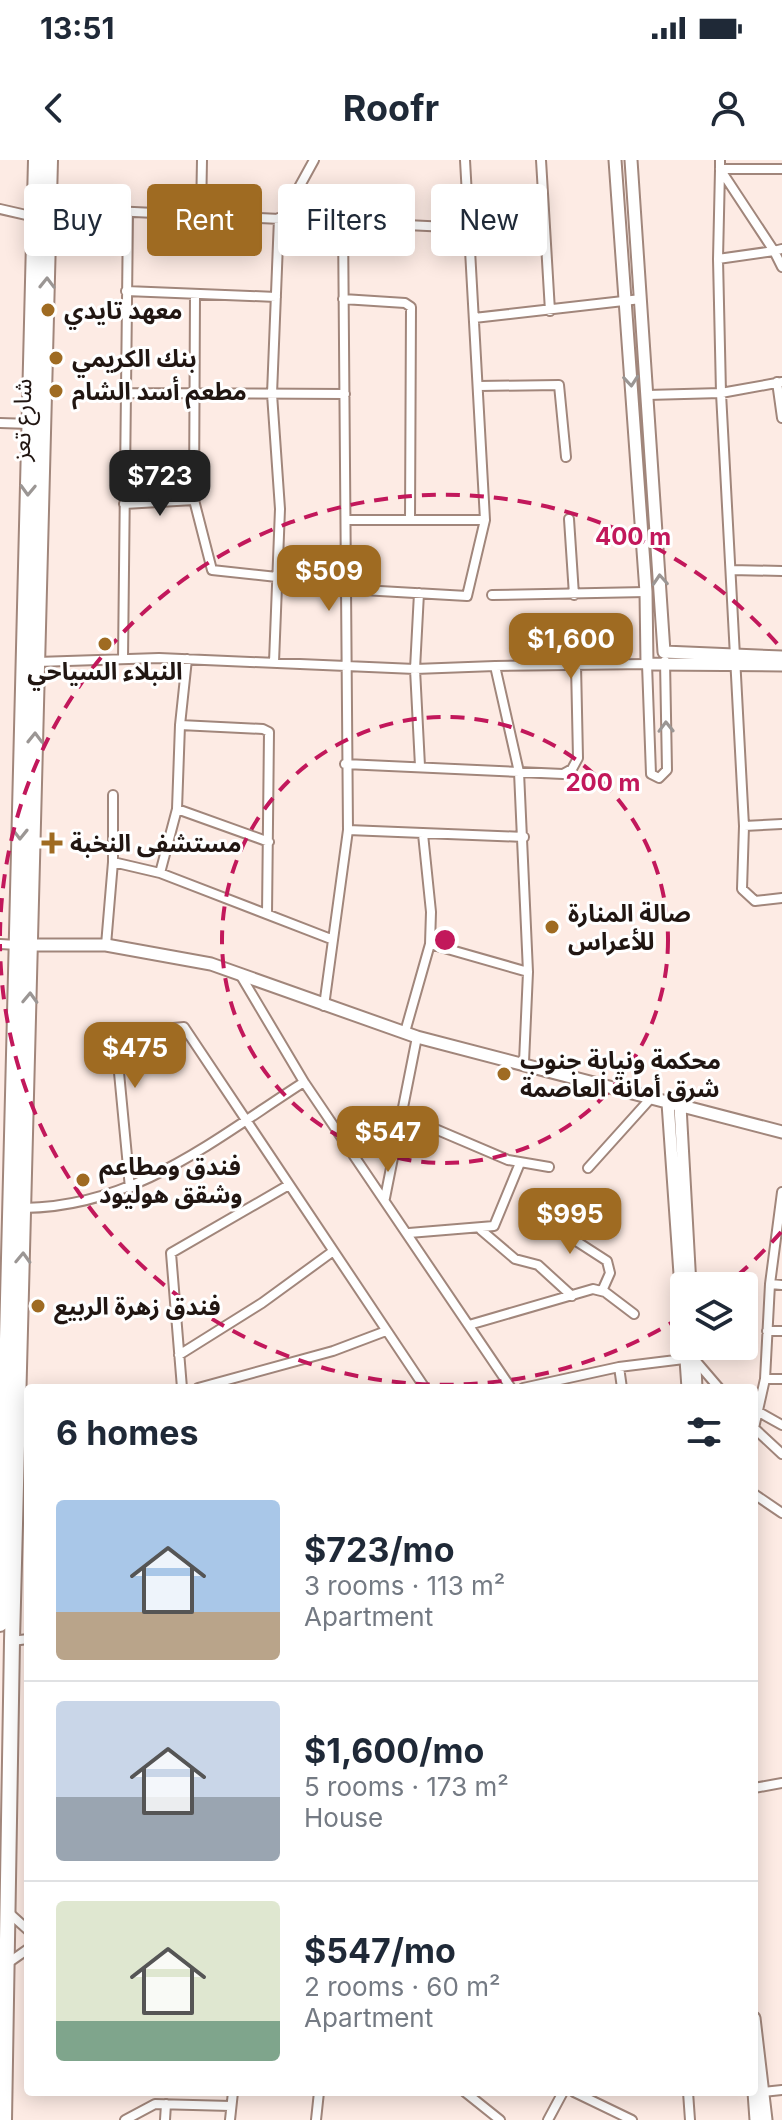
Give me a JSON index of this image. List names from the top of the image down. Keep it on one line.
{"streets":{"highway":["شارع تعز"]},"places":{"other":["معهد تايدي","بنك الكريمي","مطعم أسد الشام","النبلاء السياحي","صالة المنارة للأعراس","محكمة ونيابة جنوب شرق أمانة العاصمة","فندق ومطاعم وشقق هوليود","فندق زهرة الربيع"],"health":["مستشفى النخبة"]},"page":{"status":"13:51","header":"Roofr","chip":["Buy","Rent","Filters","New"],"price":["$723","$509","$1,600","$475","$547","$995"],"heading":"6 homes","list":[{"name":"$723/mo","note":"3 rooms · 113 m² · Apartment"},{"name":"$1,600/mo","note":"5 rooms · 173 m² · House"},{"name":"$547/mo","note":"2 rooms · 60 m² · Apartment"}]},"rings":["400 m","200 m"]}
